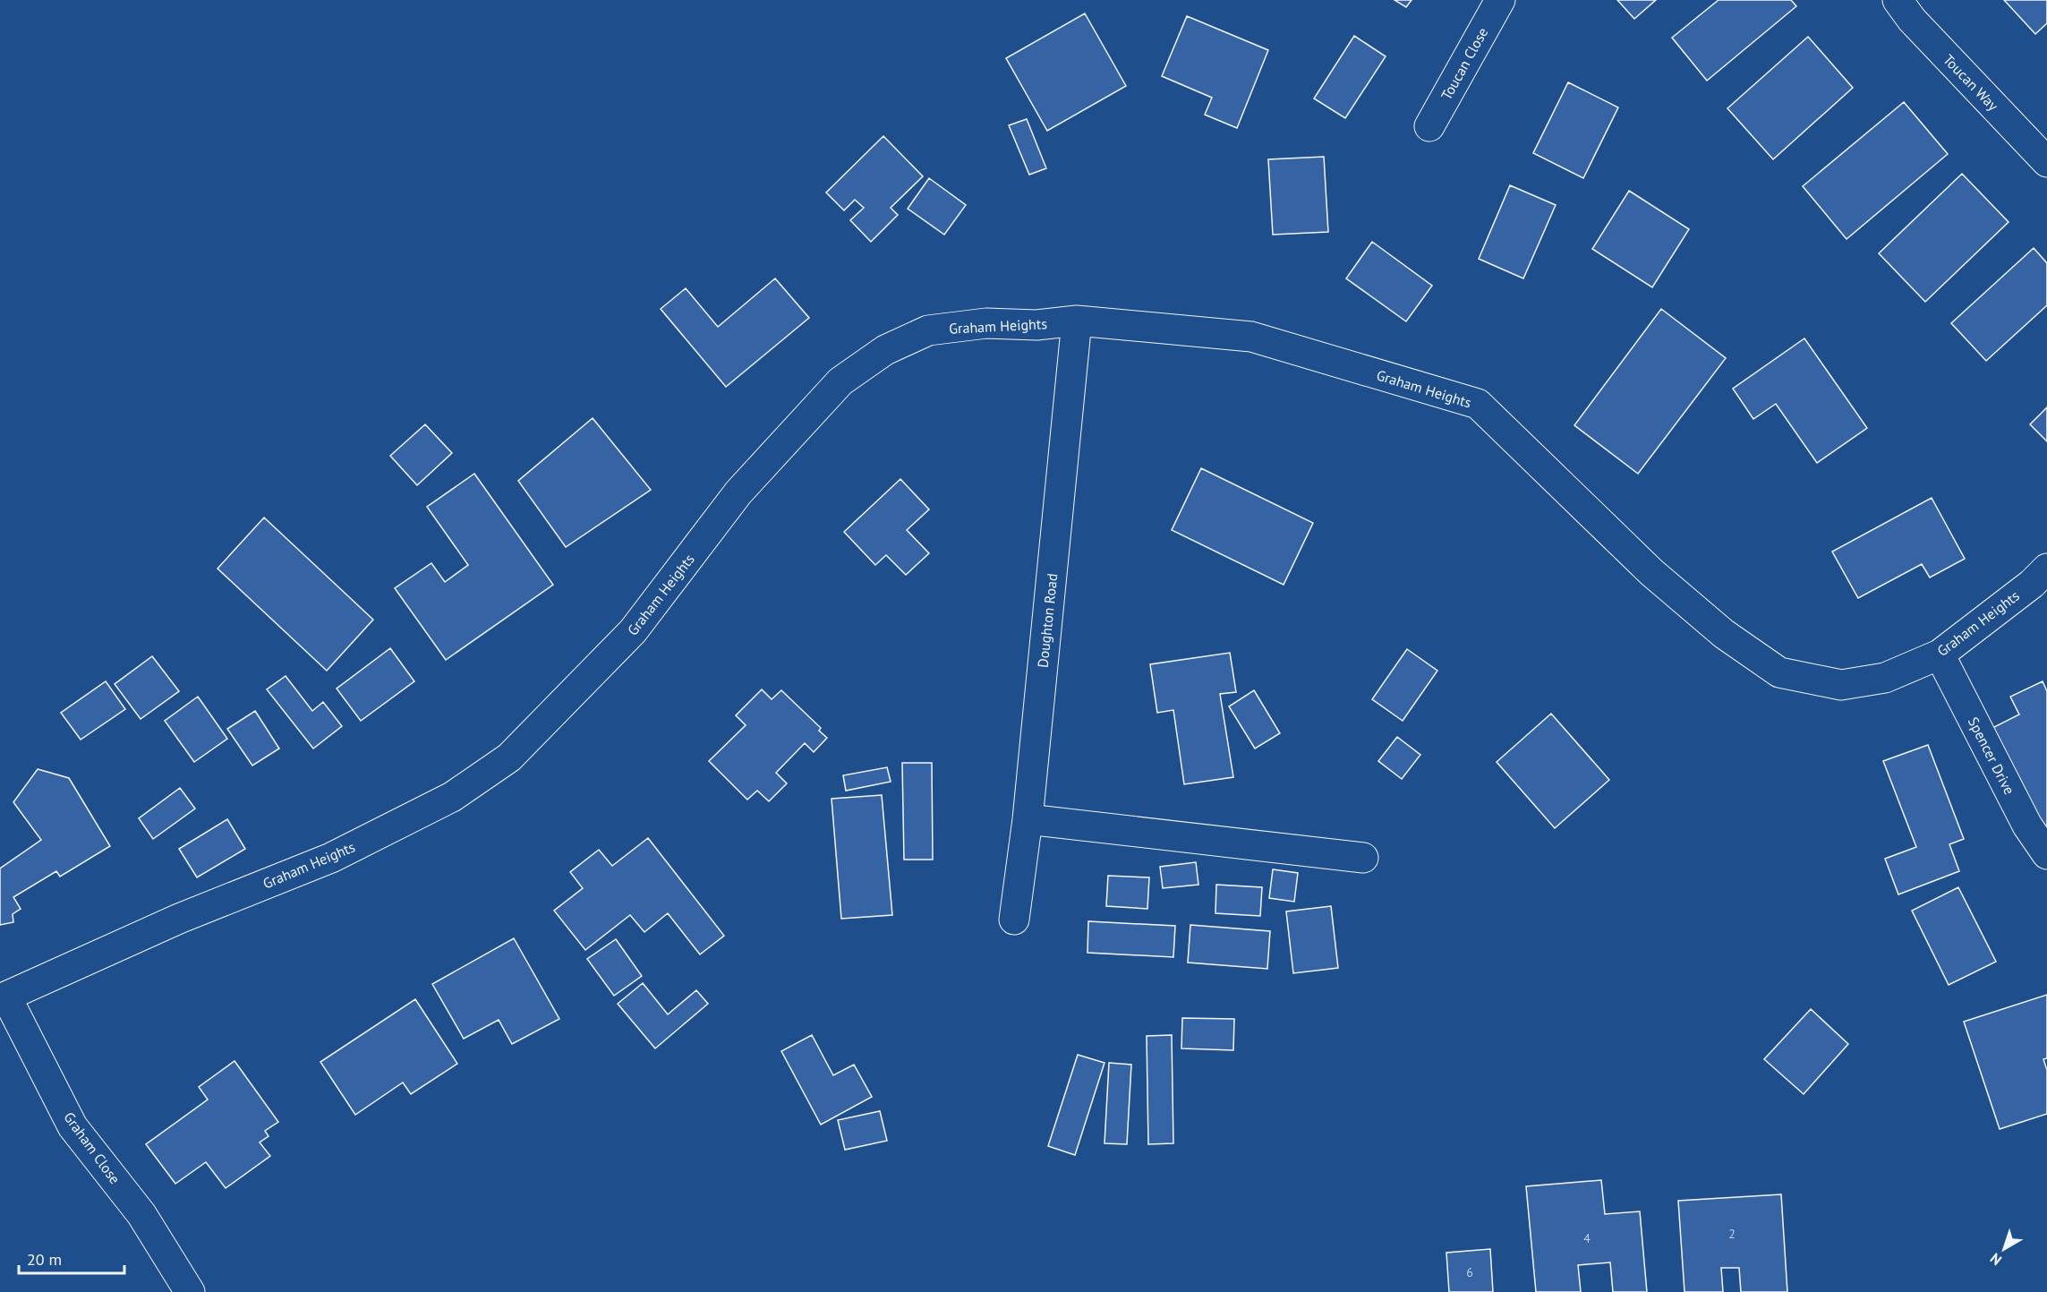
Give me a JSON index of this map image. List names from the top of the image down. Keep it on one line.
{"streets":{"street":["Toucan Close","Toucan Way","Graham Heights","Doughton Road","Spencer Drive","Graham Close"]},"crossings":[["Graham Heights","Doughton Road"],["Graham Heights","Spencer Drive"],["Graham Heights","Graham Close"]],"house_numbers":["2","4","6"],"scale_bar":"20 m","north":"bottom left"}
